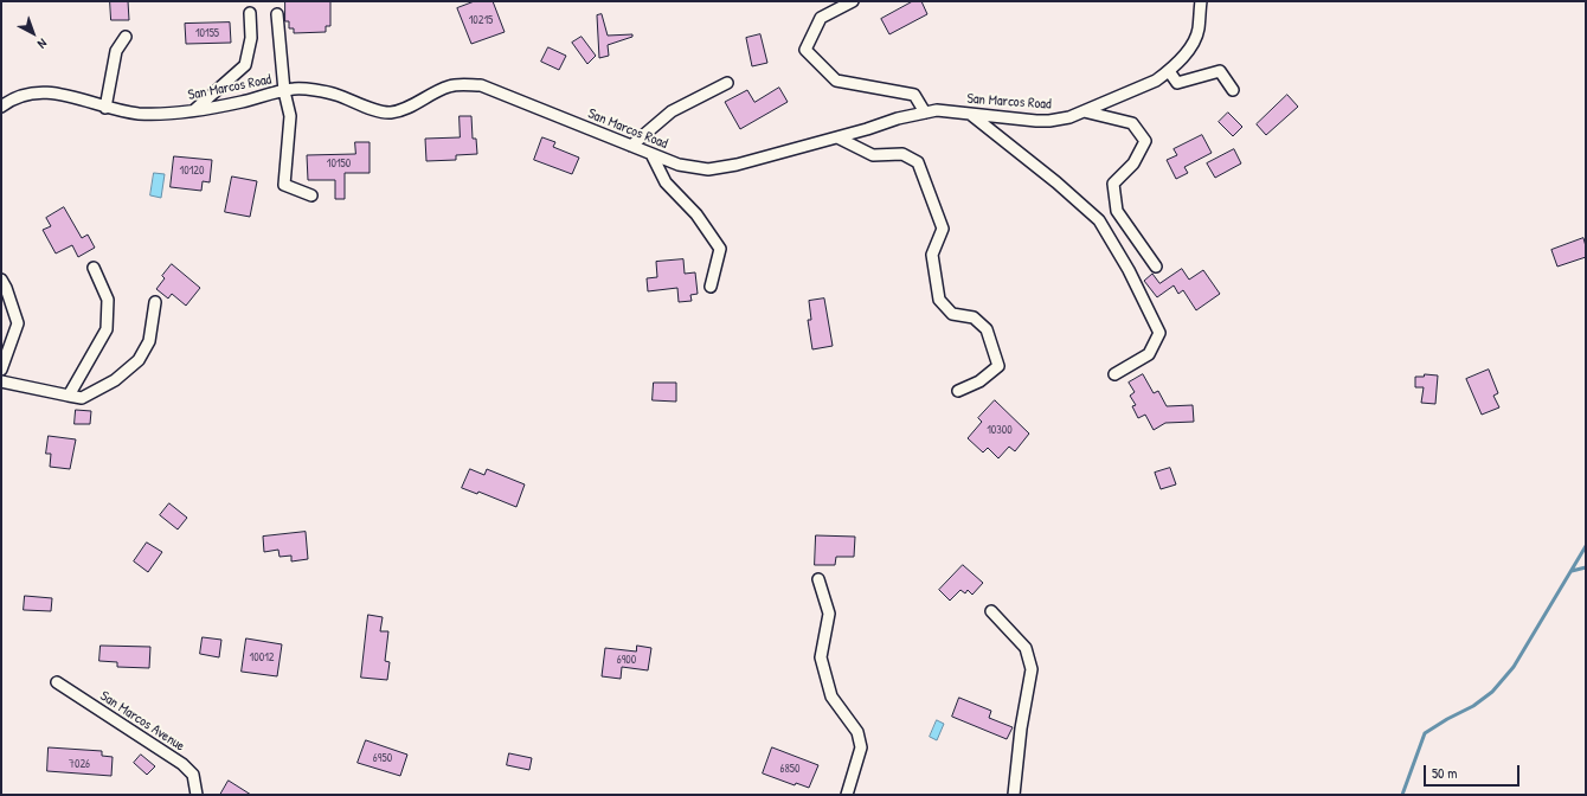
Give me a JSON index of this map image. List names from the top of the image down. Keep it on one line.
{"streets":{"street":["San Marcos Road","San Marcos Avenue"]},"house_numbers":["10215","10155","10150","10120","10300","10012","6900","6950","7026","6850"],"scale_bar":"50 m","north":"bottom right"}
